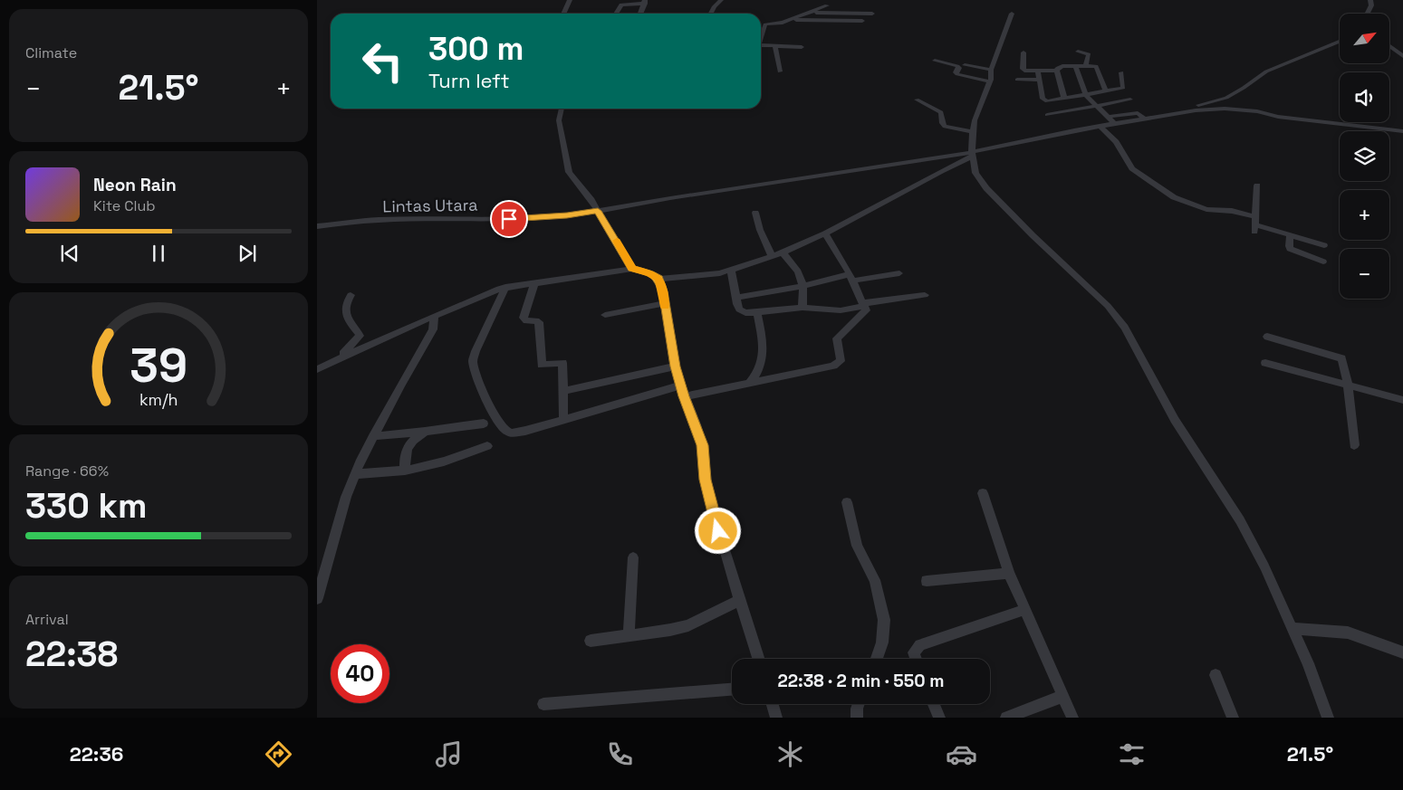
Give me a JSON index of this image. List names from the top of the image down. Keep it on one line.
{"streets":{"street":["Lintas Utara"]},"north":"top right","page":{"tile":["Climate",["Range · 66%","330 km"],["Arrival","22:38"]],"map_buttons":["+","−"],"turn":["300 m","Turn left"],"heat":["−","21.5°","+"],"song":["Neon Rain","Kite Club"],"limit":"40","trip":"22:38 · 2 min · 550 m","tabs":["22:36","21.5°"],"gauge":["39","km/h"]}}
